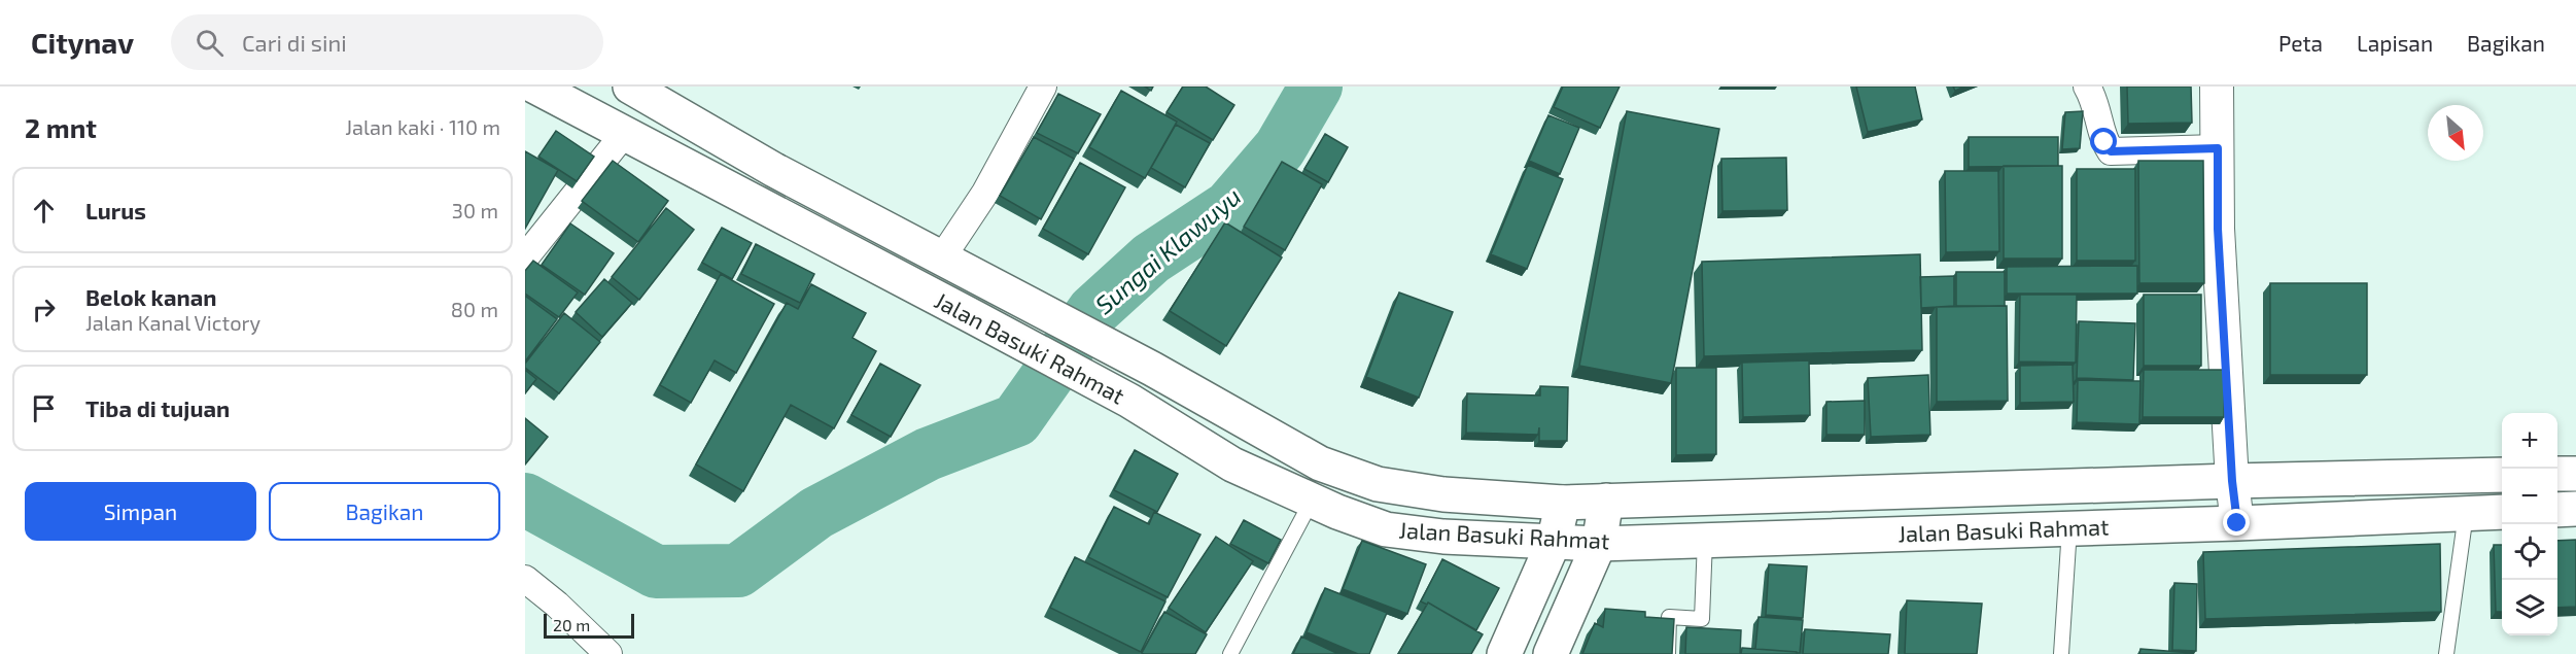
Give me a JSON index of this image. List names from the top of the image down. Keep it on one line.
{"streets":{"main road":["Jalan Basuki Rahmat"]},"water":["Sungai Klawuyu"],"scale_bar":"20 m","north":"bottom right","page":{"header":"Citynav","search":"Cari di sini","nav":["Peta","Lapisan","Bagikan"],"heading":["2 mnt","Jalan kaki · 110 m"],"list":[["Lurus","30 m"],["Belok kanan","Jalan Kanal Victory","80 m"],"Tiba di tujuan"],"map_buttons":["+","−"],"buttons":["Simpan","Bagikan"],"scale":"20 m"}}
